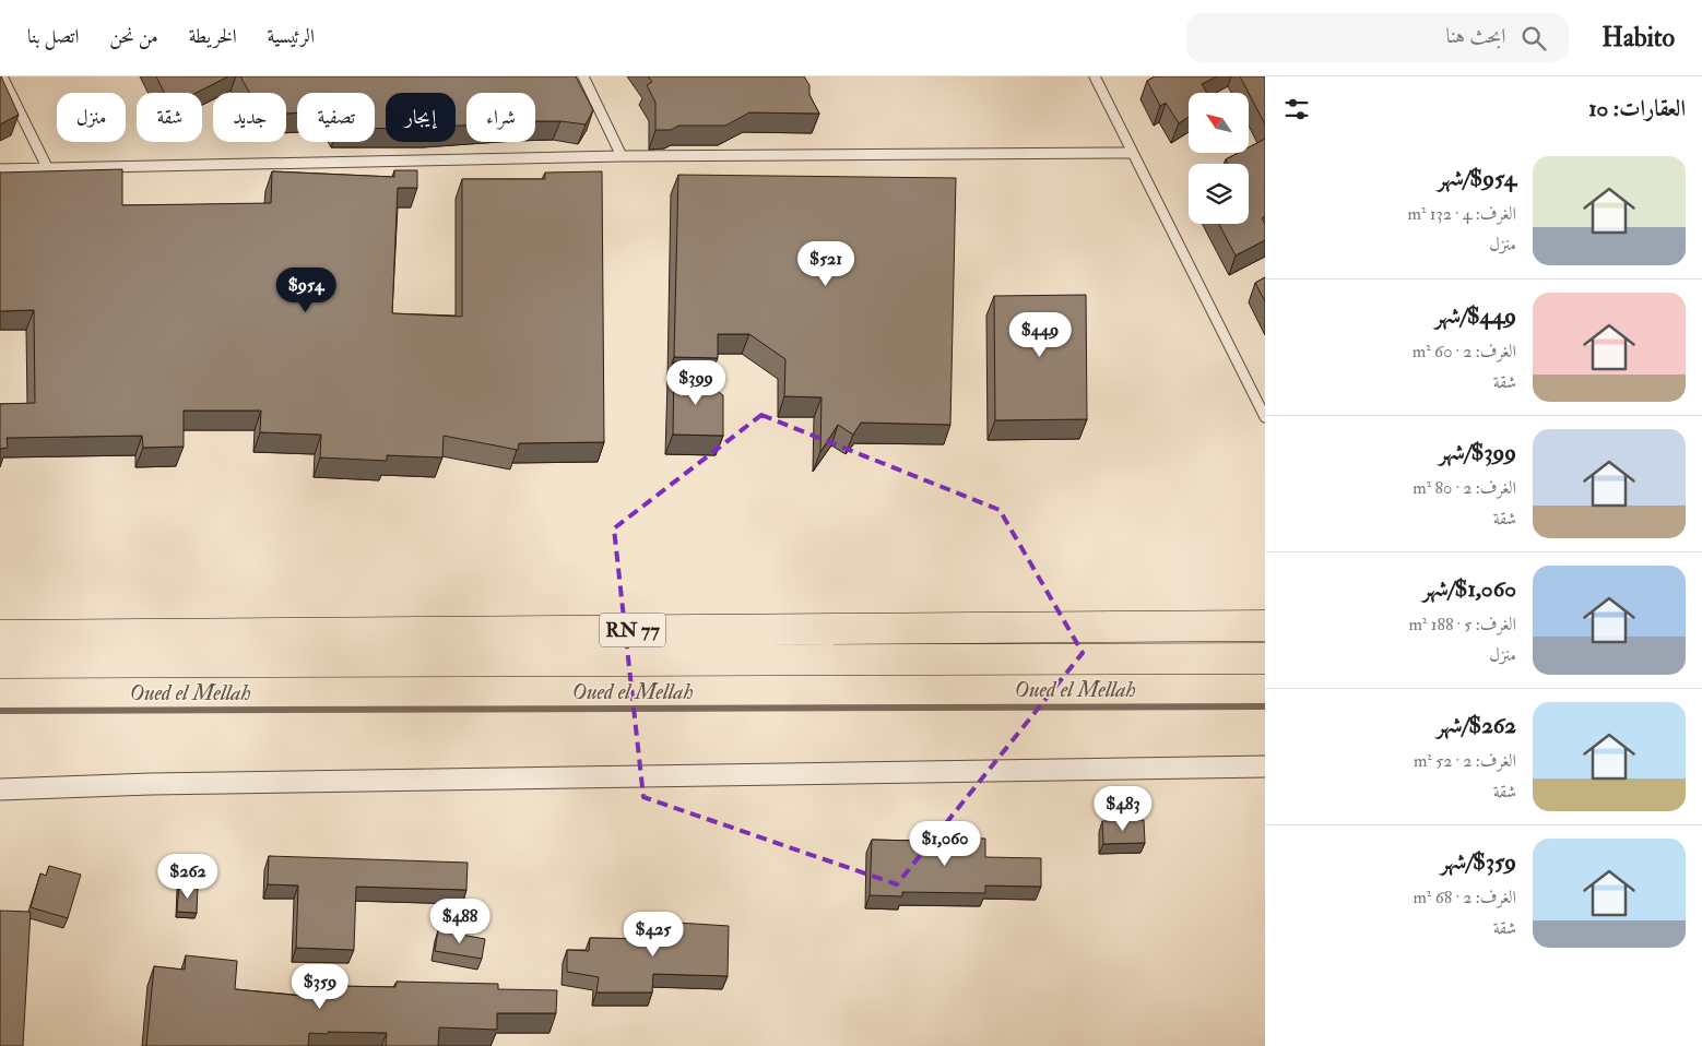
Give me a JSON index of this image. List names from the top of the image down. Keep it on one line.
{"streets":{"main road":["RN 77"]},"water":["Oued el Mellah"],"north":"top left","page":{"header":"Habito","search":"ابحث هنا","nav":["الرئيسية","الخريطة","من نحن","اتصل بنا"],"heading":"العقارات: 10","chip":["شراء","إيجار","تصفية","جديد","شقة","منزل"],"list":[{"name":"$954/شهر","note":"الغرف: 4 · 132 m² · منزل"},{"name":"$449/شهر","note":"الغرف: 2 · 60 m² · شقة"},{"name":"$399/شهر","note":"الغرف: 2 · 80 m² · شقة"},{"name":"$1,060/شهر","note":"الغرف: 5 · 188 m² · منزل"},{"name":"$262/شهر","note":"الغرف: 2 · 52 m² · شقة"},{"name":"$359/شهر","note":"الغرف: 2 · 68 m² · شقة"}],"price":["$521","$954","$449","$399","$483","$1,060","$262","$488","$425","$359"]}}
